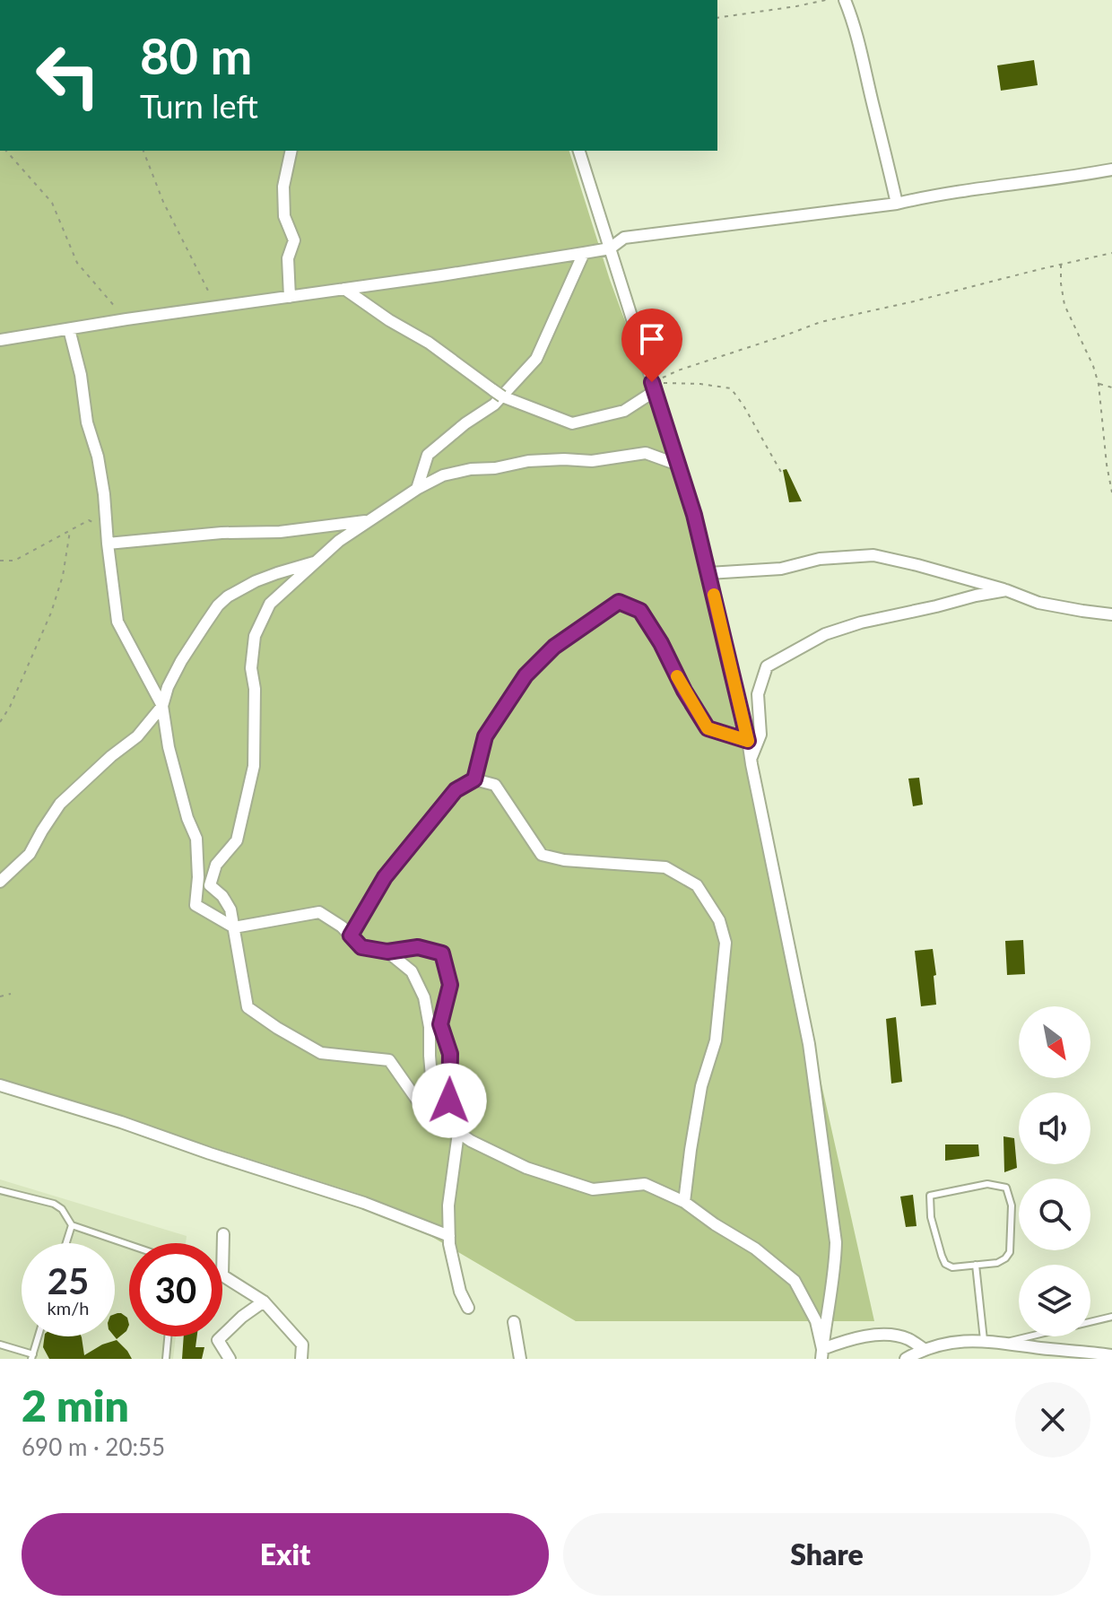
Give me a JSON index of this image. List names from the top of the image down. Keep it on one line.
{"north":"bottom right","page":{"turn":["80 m","Turn left"],"speed":"25 km/h","limit":"30","heading":["2 min","690 m · 20:55"],"buttons":["Exit","Share"]}}
